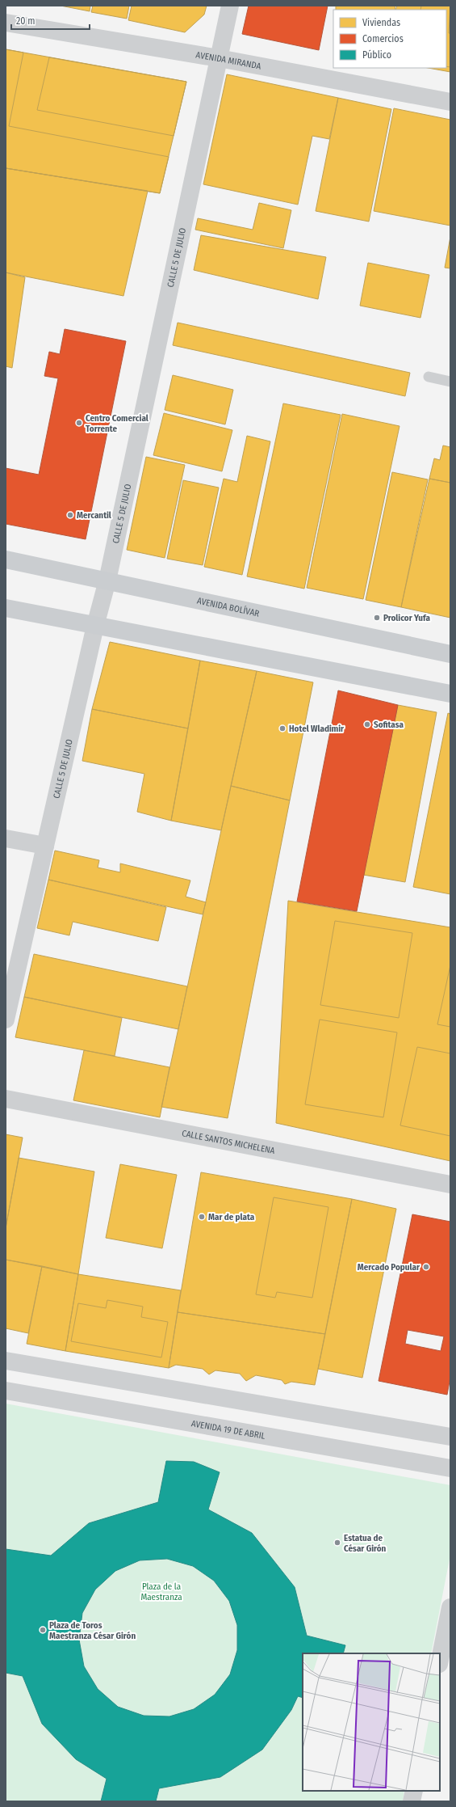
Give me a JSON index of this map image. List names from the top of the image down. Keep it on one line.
{"streets":{"main road":["AVENIDA BOLÍVAR"],"street":["AVENIDA MIRANDA","CALLE 5 DE JULIO","CALLE SANTOS MICHELENA","AVENIDA 19 DE ABRIL"]},"crossings":[["AVENIDA MIRANDA","CALLE 5 DE JULIO"],["CALLE 5 DE JULIO","AVENIDA BOLÍVAR"]],"parks":["Plaza de la Maestranza"],"places":["Centro Comercial Torrente","Mercantil","Prolicor Yufa","Sofitasa","Hotel Wladimir","Mar de plata","Mercado Popular","Estatua de César Girón","Plaza de Toros Maestranza César Girón"],"legend":["Viviendas","Comercios","Público"],"scale_bar":"20 m"}
